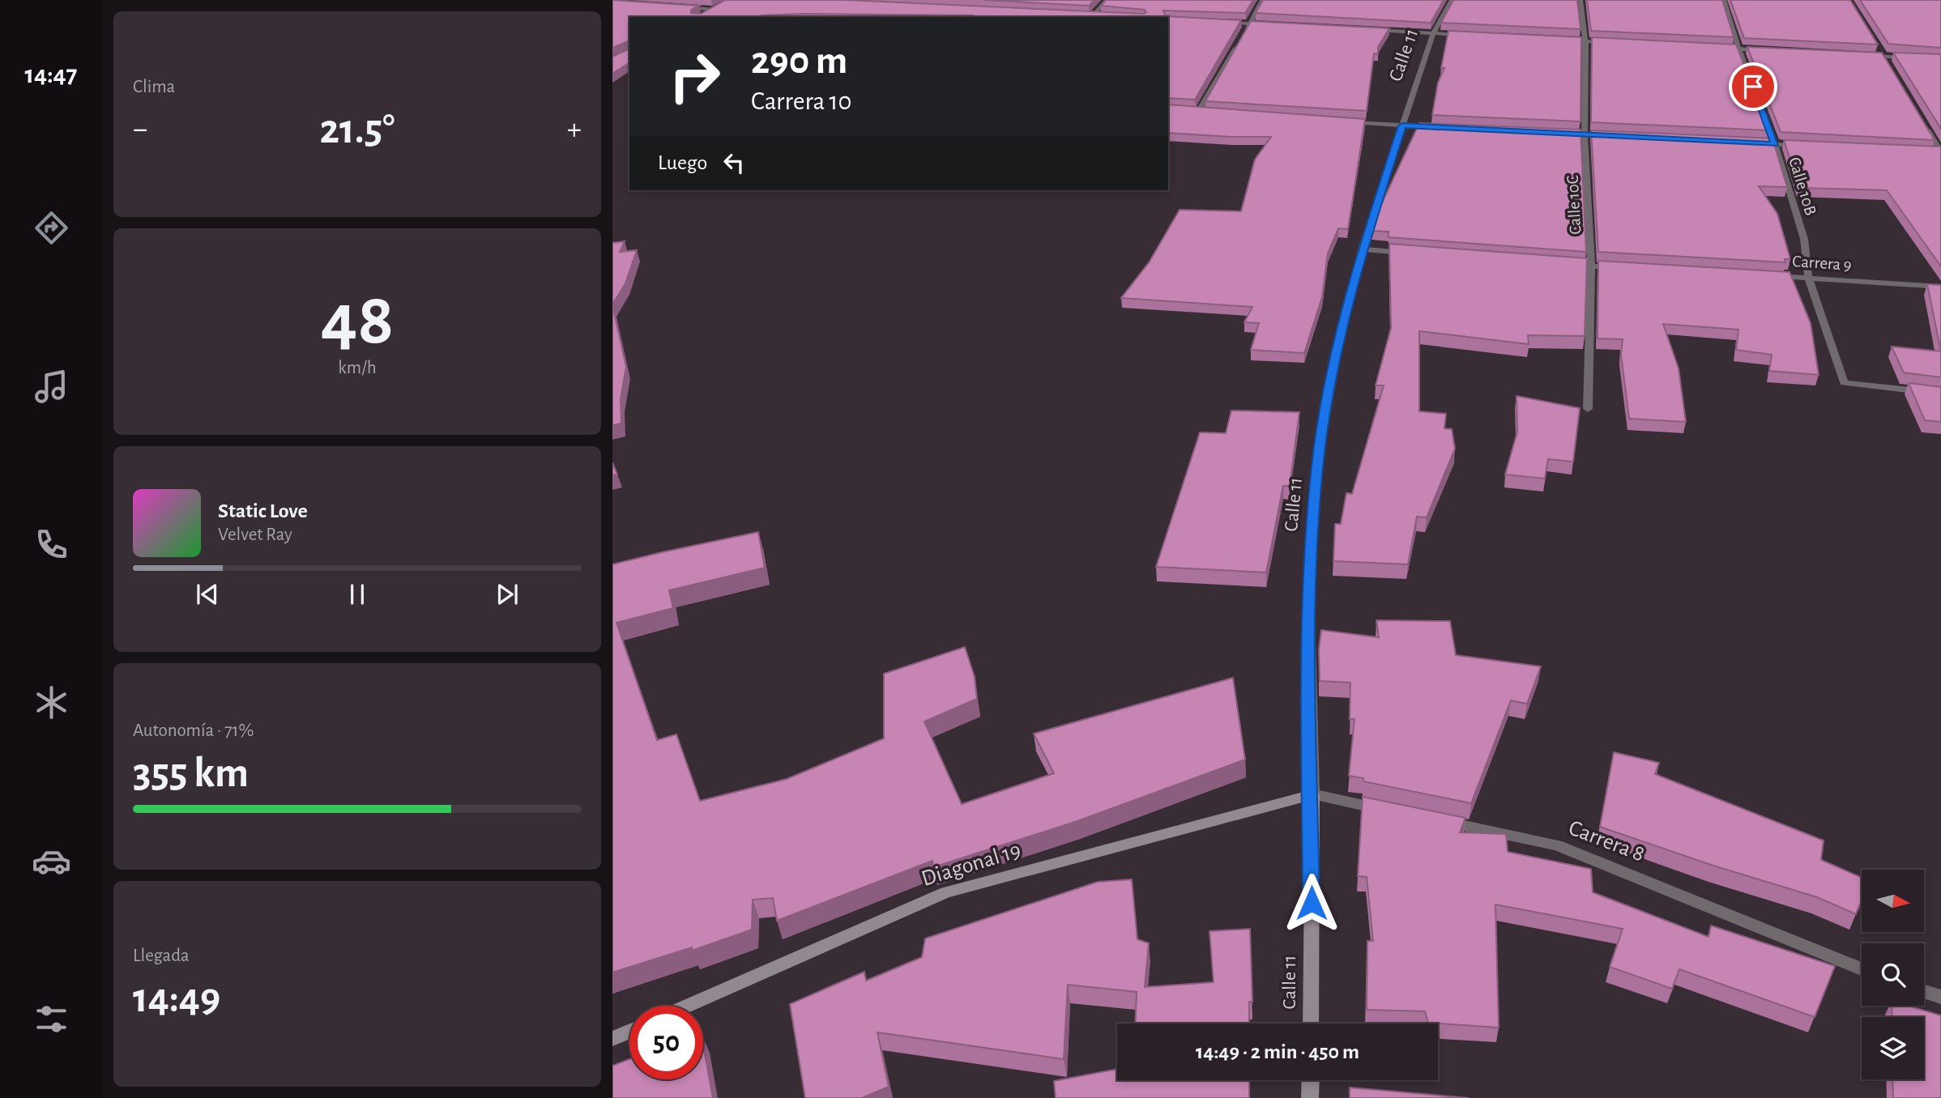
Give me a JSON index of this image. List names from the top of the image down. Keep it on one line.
{"streets":{"main road":["Calle 11","Diagonal 19"],"street":["Calle 10B","Calle 10C","Carrera 9","Carrera 8"]},"crossings":[["Calle 11","Diagonal 19"],["Calle 10B","Carrera 9"]],"north":"right","page":{"tabs":"14:47","tile":["Clima",["48","km/h"],["Autonomía · 71%","355 km"],["Llegada","14:49"]],"turn":["290 m","Carrera 10"],"heat":["−","21.5°","+"],"then":"Luego","song":["Static Love","Velvet Ray"],"limit":"50","trip":"14:49 · 2 min · 450 m"}}
